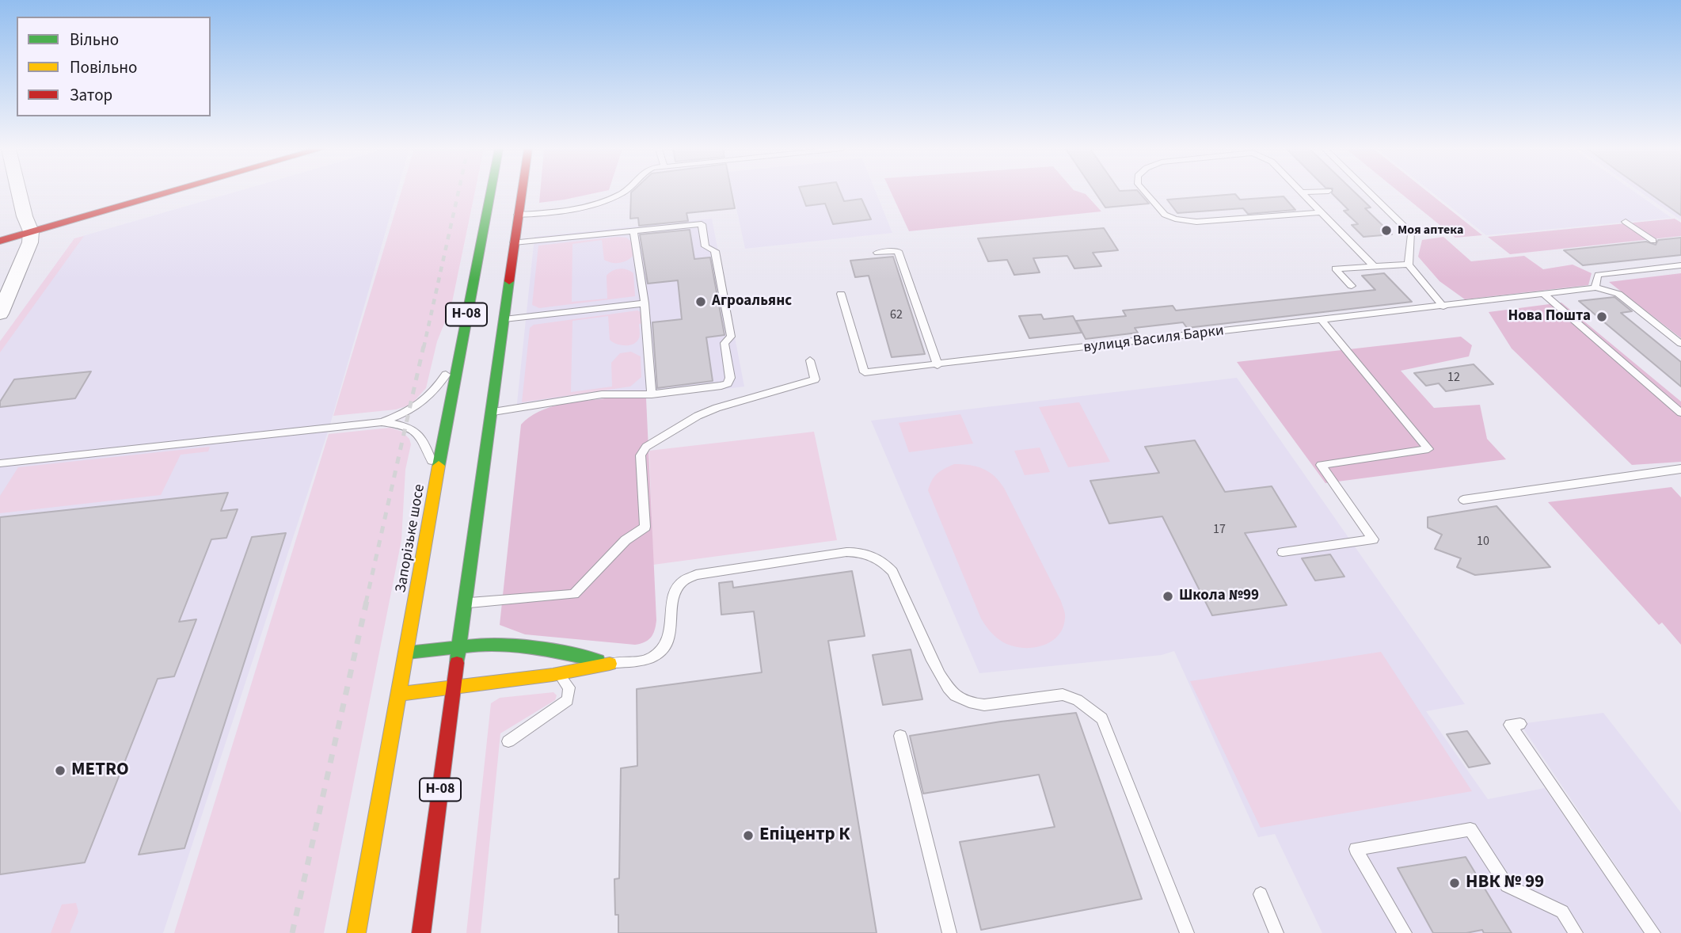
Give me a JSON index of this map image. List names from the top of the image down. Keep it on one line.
{"streets":{"main road":["Н-08","Запорізьке шосе"],"lane":["вулиця Василя Барки"]},"places":["Моя аптека","Агроальянс","Нова Пошта","Школа №99","METRO","Епіцентр К","НВК № 99"],"house_numbers":["62","12","17","10"],"legend":["Вільно","Повільно","Затор"]}
